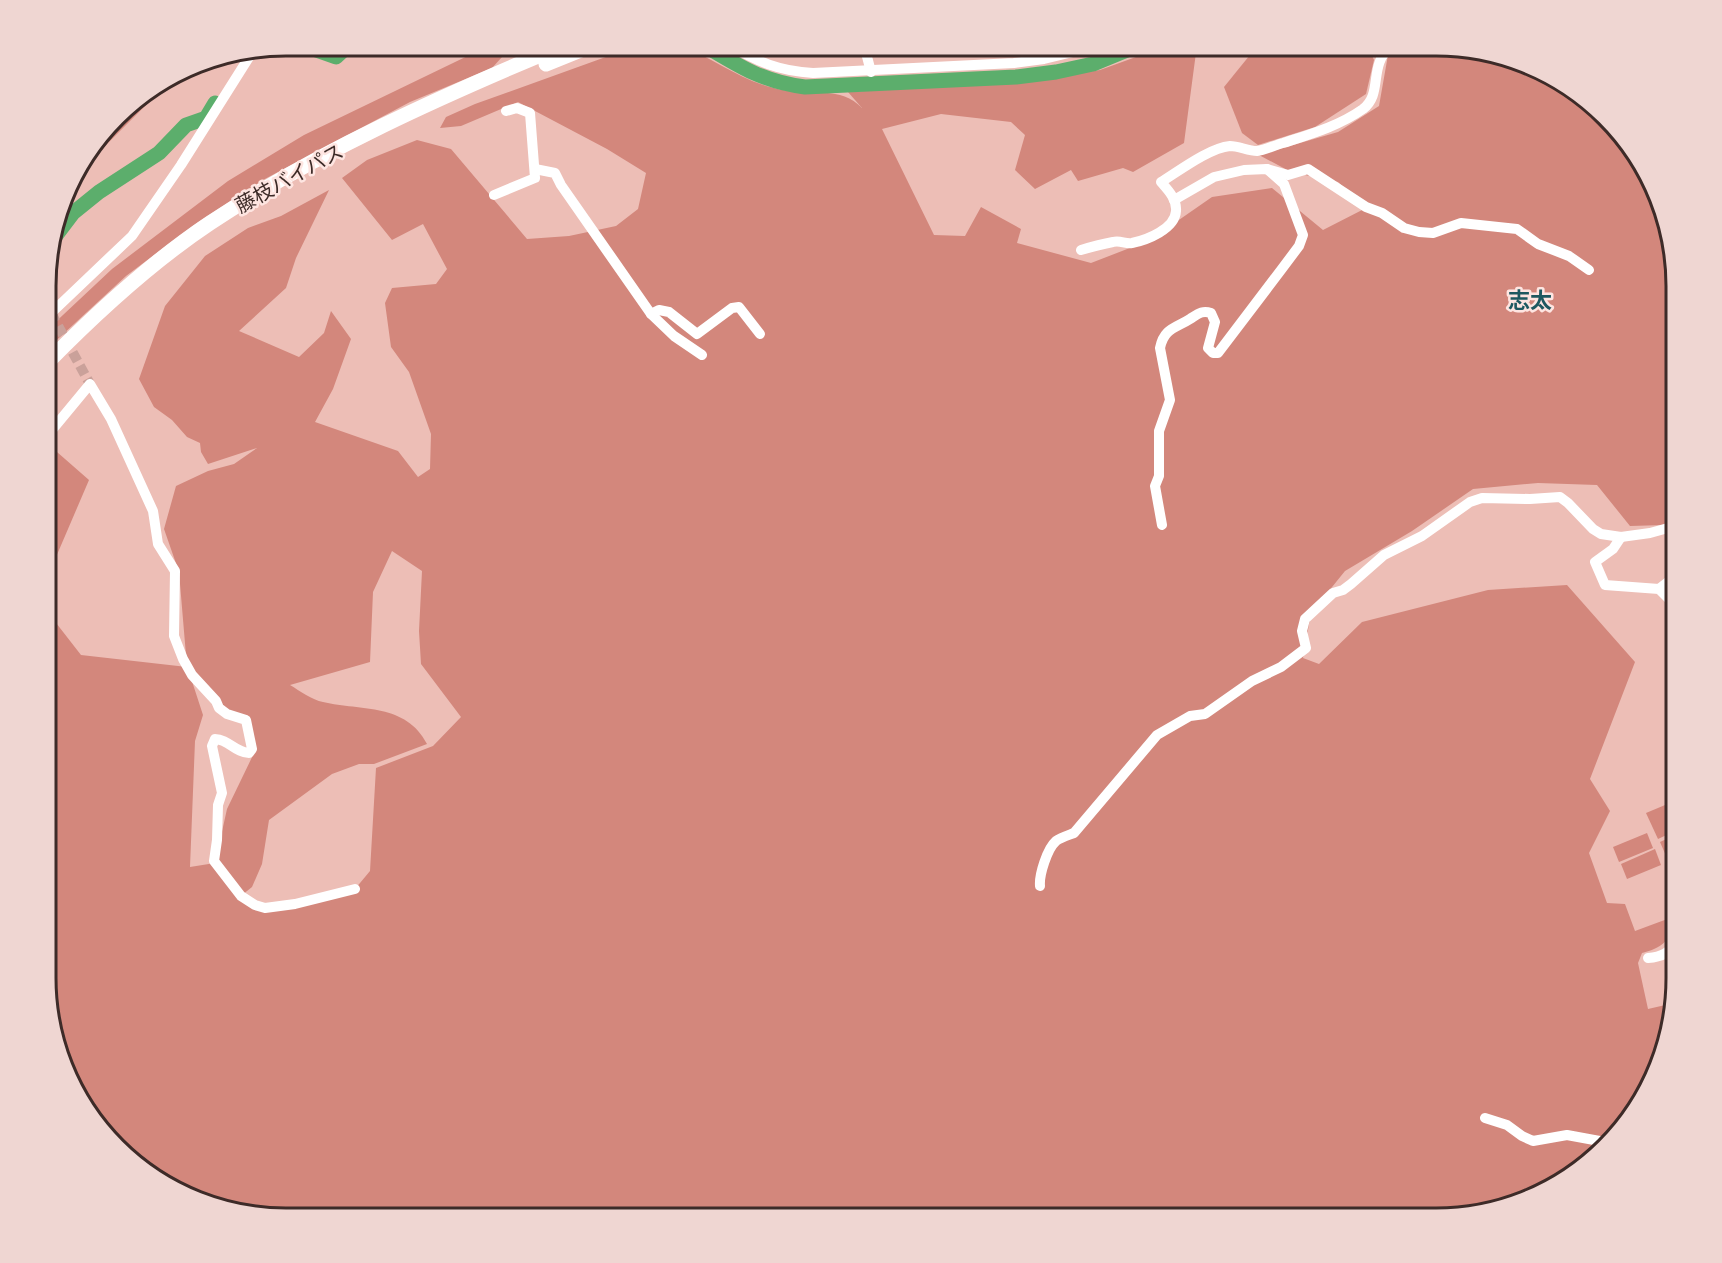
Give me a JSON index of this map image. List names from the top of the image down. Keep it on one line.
{"streets":{"highway":["藤枝バイパス"]},"districts":["志太"]}
